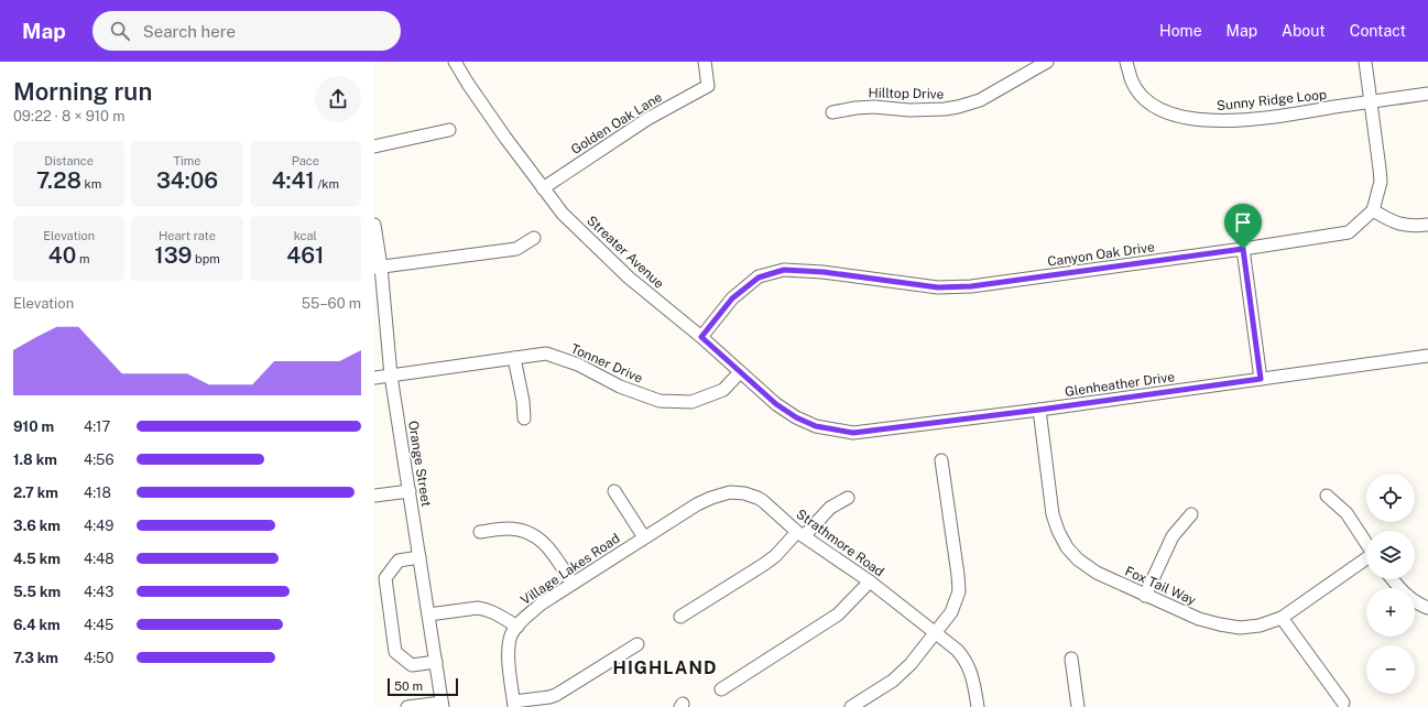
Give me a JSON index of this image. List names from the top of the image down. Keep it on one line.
{"streets":{"street":["Hilltop Drive","Sunny Ridge Loop","Golden Oak Lane","Streater Avenue","Canyon Oak Drive","Tonner Drive","Glenheather Drive","Orange Street","Strathmore Road","Village Lakes Road","Fox Tail Way"]},"crossings":[["Golden Oak Lane","Streater Avenue"],["Streater Avenue","Canyon Oak Drive"],["Streater Avenue","Tonner Drive"],["Streater Avenue","Glenheather Drive"],["Tonner Drive","Orange Street"],["Glenheather Drive","Fox Tail Way"],["Strathmore Road","Village Lakes Road"]],"districts":["HIGHLAND"],"scale_bar":"50 m","page":{"header":"Map","search":"Search here","nav":["Home","Map","About","Contact"],"heading":["Morning run","09:22 · 8 × 910 m"],"stats":[["Distance","7.28 km"],["Time","34:06"],["Pace","4:41 /km"],["Elevation","40 m"],["Heart rate","139 bpm"],["kcal","461"]],"chart":["Elevation","55–60 m"],"list":[{"name":"910 m","note":"4:17"},{"name":"1.8 km","note":"4:56"},{"name":"2.7 km","note":"4:18"},{"name":"3.6 km","note":"4:49"},{"name":"4.5 km","note":"4:48"},{"name":"5.5 km","note":"4:43"},{"name":"6.4 km","note":"4:45"},{"name":"7.3 km","note":"4:50"}],"map_buttons":["+","−"],"scale":"50 m"}}
